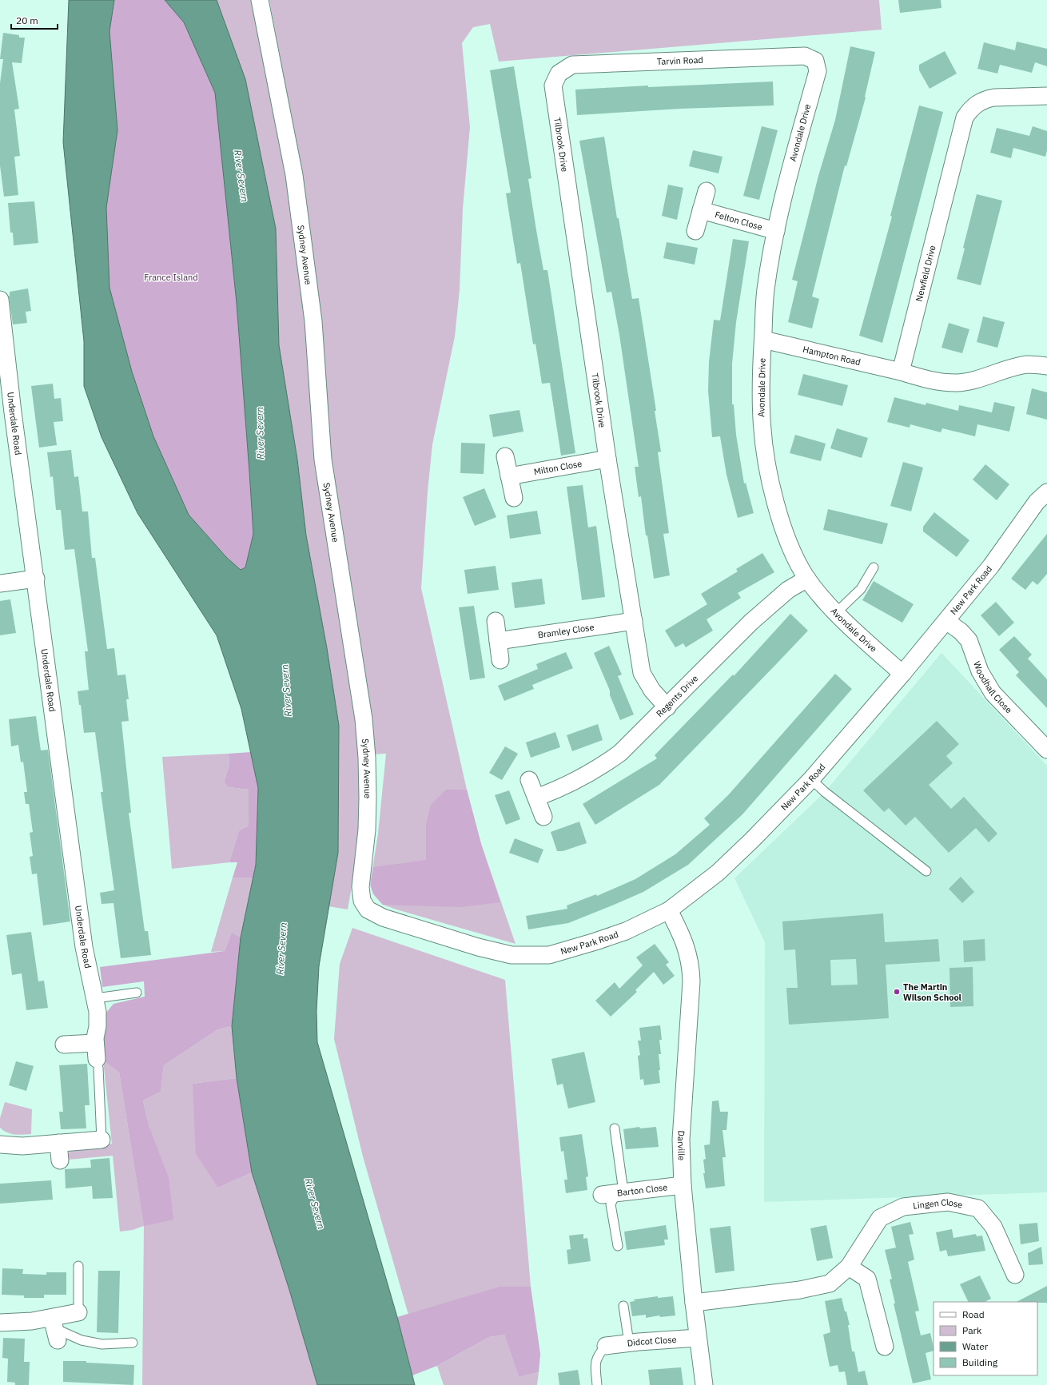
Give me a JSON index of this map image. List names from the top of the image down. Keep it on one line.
{"streets":{"street":["Tarvin Road","Avondale Drive","Tilbrook Drive","Felton Close","Sydney Avenue","Newfield Drive","Hampton Road","Underdale Road","Milton Close","New Park Road","Bramley Close","Woodhall Close","Regents Drive","Darville","Barton Close","Lingen Close","Didcot Close"]},"crossings":[["Tarvin Road","Avondale Drive"],["Tarvin Road","Tilbrook Drive"],["Avondale Drive","Felton Close"],["Avondale Drive","Hampton Road"],["Avondale Drive","New Park Road"],["Avondale Drive","Regents Drive"],["Tilbrook Drive","Milton Close"],["Tilbrook Drive","Bramley Close"],["Tilbrook Drive","Regents Drive"],["Sydney Avenue","New Park Road"],["Newfield Drive","Hampton Road"],["New Park Road","Woodhall Close"],["New Park Road","Darville"],["Darville","Barton Close"],["Darville","Lingen Close"],["Darville","Didcot Close"]],"water":["River Severn"],"parks":["France Island"],"places":["The Martin Wilson School"],"legend":["Road","Park","Water","Building"],"scale_bar":"20 m"}
